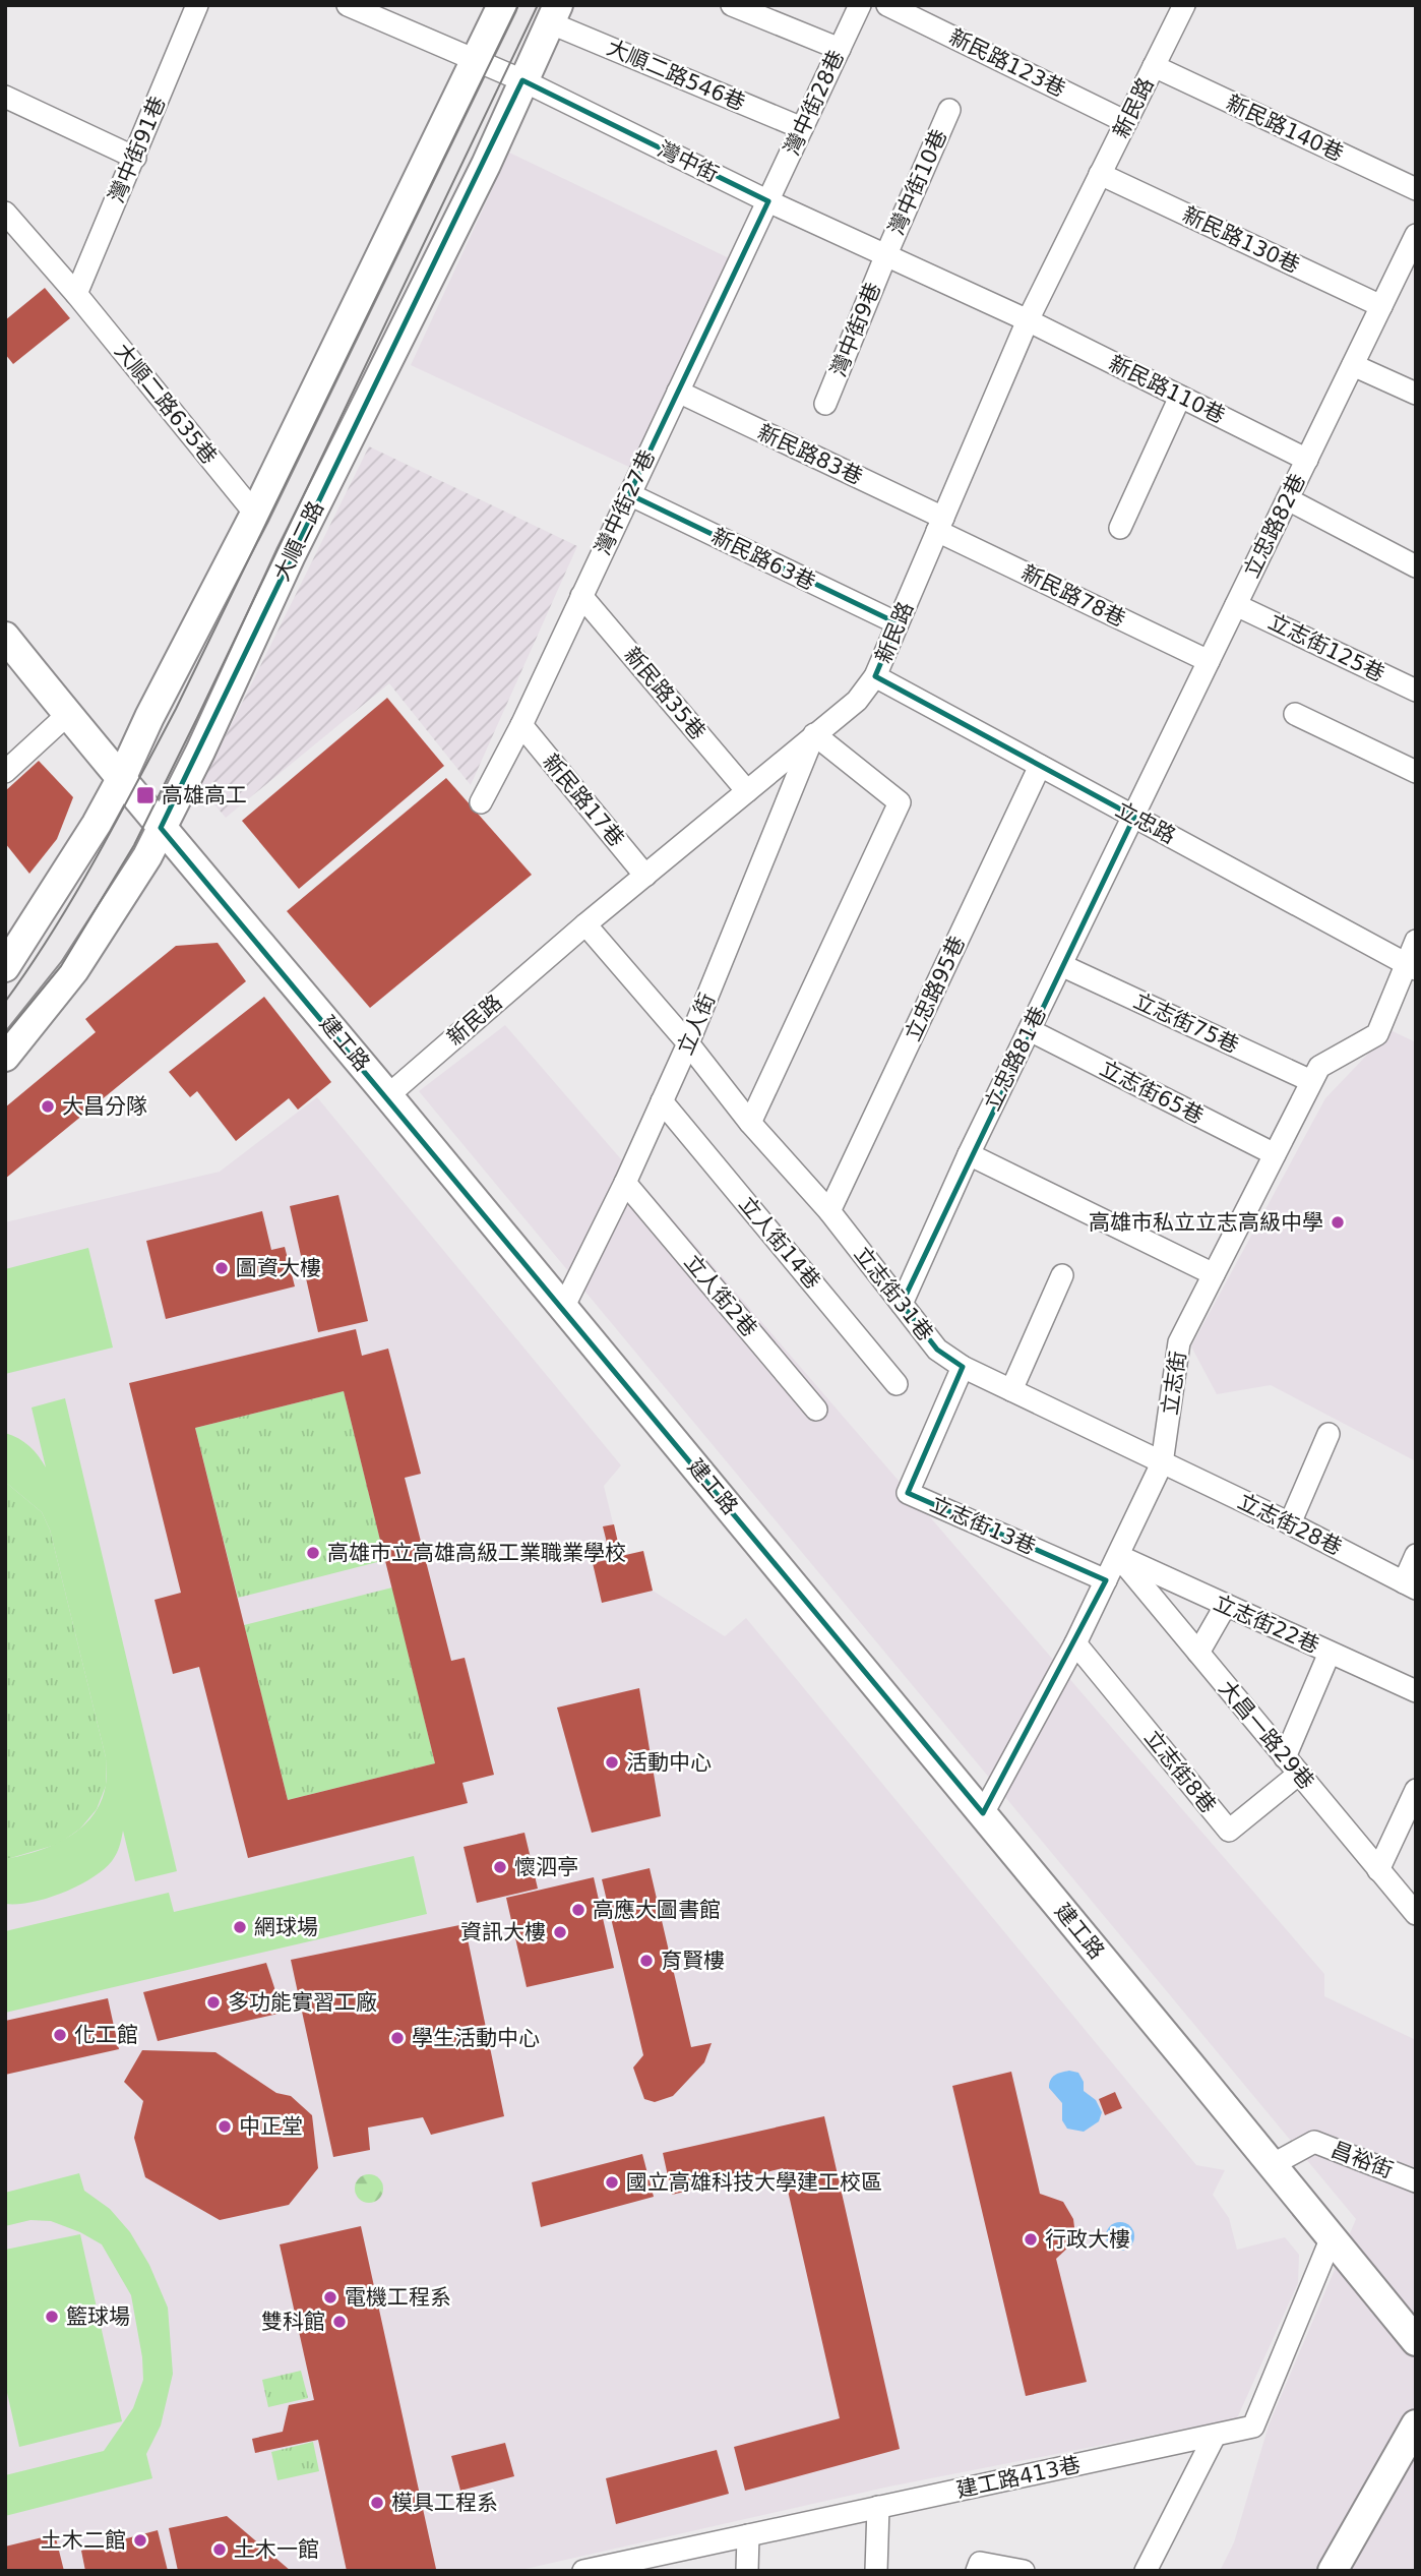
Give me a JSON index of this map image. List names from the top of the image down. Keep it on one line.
{"streets":{"street":["新民路123巷","大順二路546巷","灣中街28巷","新民路","新民路140巷","灣中街91巷","灣中街","灣中街10巷","新民路130巷","灣中街9巷","新民路110巷","大順二路635巷","新民路83巷","灣中街27巷","立忠路82巷","大順二路","新民路63巷","新民路78巷","立志街125巷","新民路35巷","新民路17巷","立忠路","立忠路95巷","立志街75巷","立人街","建工路","立忠路81巷","立志街65巷","立人街14巷","立志街31巷","立人街2巷","立志街","立志街28巷","立志街13巷","立志街22巷","大昌一路29巷","立志街8巷","昌裕街","建工路413巷"]},"crossings":[["新民路123巷","新民路"],["大順二路546巷","灣中街28巷"],["大順二路546巷","大順二路"],["灣中街28巷","灣中街"],["灣中街28巷","灣中街27巷"],["新民路","新民路140巷"],["新民路","灣中街"],["新民路","新民路130巷"],["新民路","新民路110巷"],["新民路","新民路83巷"],["新民路","新民路63巷"],["新民路","新民路78巷"],["新民路","新民路35巷"],["新民路","新民路17巷"],["新民路","立忠路"],["新民路","立人街"],["新民路","建工路"],["新民路","立志街31巷"],["灣中街91巷","大順二路635巷"],["灣中街","灣中街10巷"],["灣中街","灣中街9巷"],["灣中街","新民路110巷"],["灣中街","灣中街27巷"],["灣中街","大順二路"],["灣中街10巷","灣中街9巷"],["新民路130巷","立忠路82巷"],["新民路110巷","立忠路82巷"],["新民路83巷","灣中街27巷"],["新民路83巷","新民路78巷"],["灣中街27巷","新民路63巷"],["灣中街27巷","新民路35巷"],["灣中街27巷","新民路17巷"],["立忠路82巷","新民路78巷"],["立忠路82巷","立志街125巷"],["立忠路82巷","立忠路"],["立忠路82巷","立忠路81巷"],["大順二路","建工路"],["立忠路","立忠路95巷"],["立忠路","立忠路81巷"],["立忠路","立志街"],["立忠路95巷","立志街31巷"],["立志街75巷","立忠路81巷"],["立志街75巷","立志街"],["立人街","建工路"],["立人街","立人街14巷"],["立人街","立志街31巷"],["立人街","立人街2巷"],["建工路","立志街"],["建工路","昌裕街"],["建工路","建工路413巷"],["立忠路81巷","立志街65巷"],["立忠路81巷","立志街31巷"],["立志街65巷","立志街"],["立志街31巷","立志街"],["立志街31巷","立志街28巷"],["立志街31巷","立志街13巷"],["立志街","立志街28巷"],["立志街","立志街13巷"],["立志街","立志街22巷"],["立志街","大昌一路29巷"],["立志街","立志街8巷"],["立志街22巷","大昌一路29巷"],["大昌一路29巷","立志街8巷"]],"places":{"transit":["高雄高工"],"other":["大昌分隊","高雄市私立立志高級中學","圖資大樓","高雄市立高雄高級工業職業學校","活動中心","懷泗亭","高應大圖書館","網球場","資訊大樓","育賢樓","多功能實習工廠","化工館","學生活動中心","中正堂","國立高雄科技大學建工校區","行政大樓","電機工程系","籃球場","雙科館","模具工程系","土木二館","土木一館"]}}
